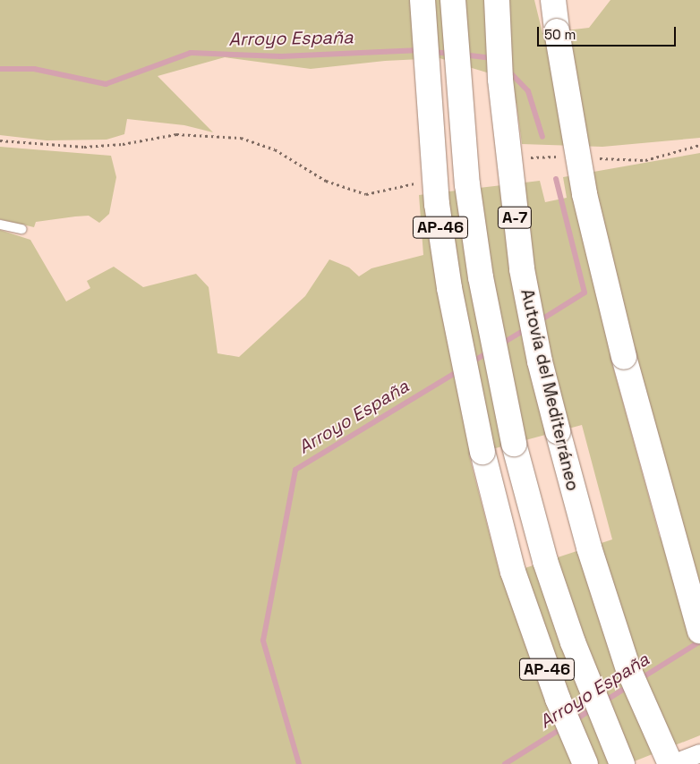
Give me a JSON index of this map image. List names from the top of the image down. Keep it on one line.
{"streets":{"highway":["A-7","AP-46","Autovía del Mediterráneo"]},"water":["Arroyo España"],"scale_bar":"50 m"}
